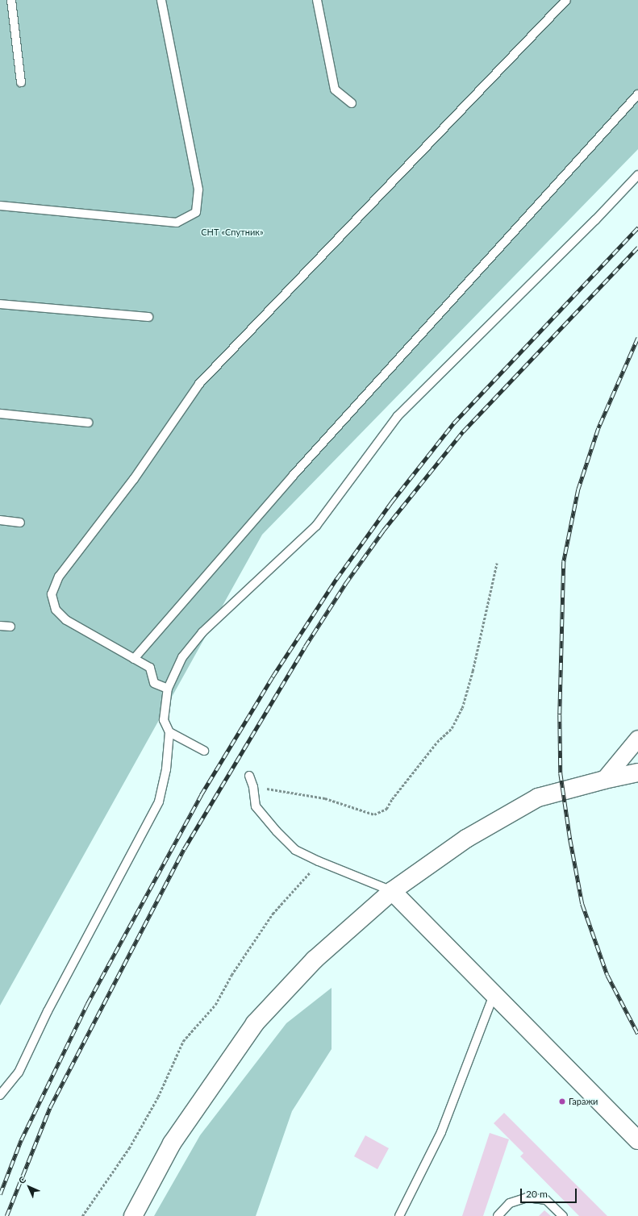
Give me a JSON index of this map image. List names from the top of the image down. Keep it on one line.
{"parks":["СНТ «Спутник»"],"places":["Гаражи"],"scale_bar":"20 m","north":"top left"}
